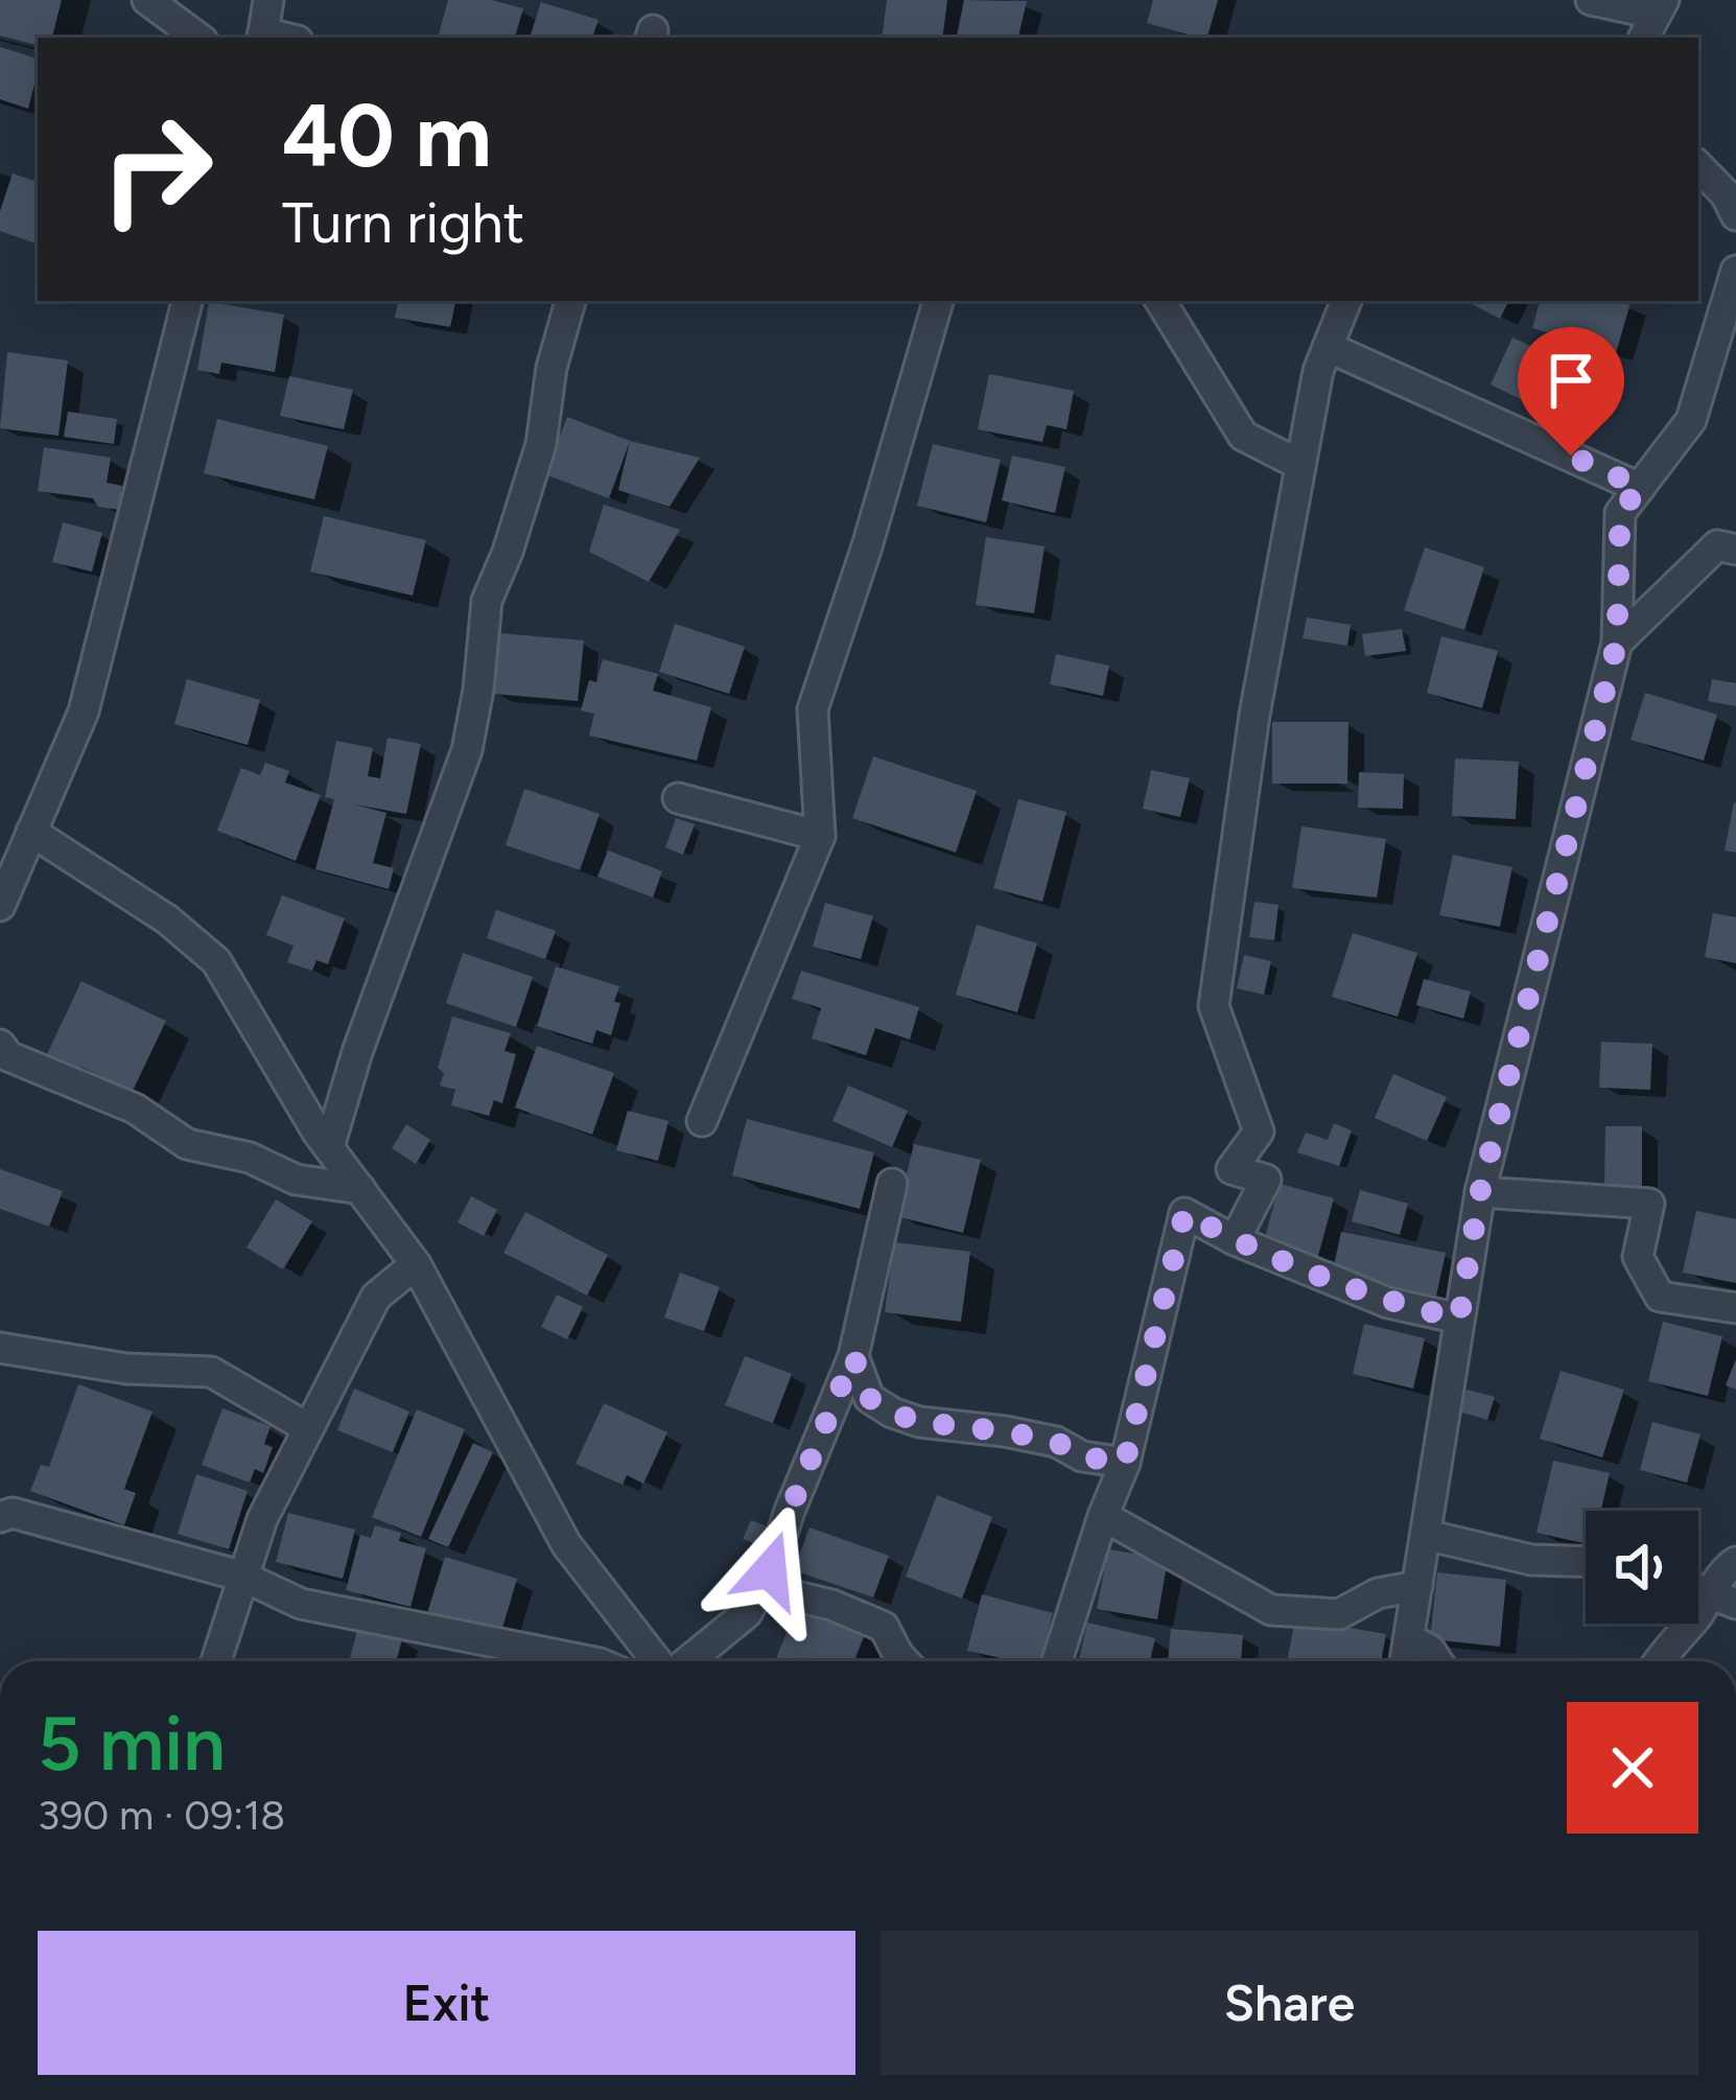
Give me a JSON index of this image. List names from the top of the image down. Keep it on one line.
{"page":{"turn":["40 m","Turn right"],"heading":["5 min","390 m · 09:18"],"buttons":["Exit","Share"]}}
